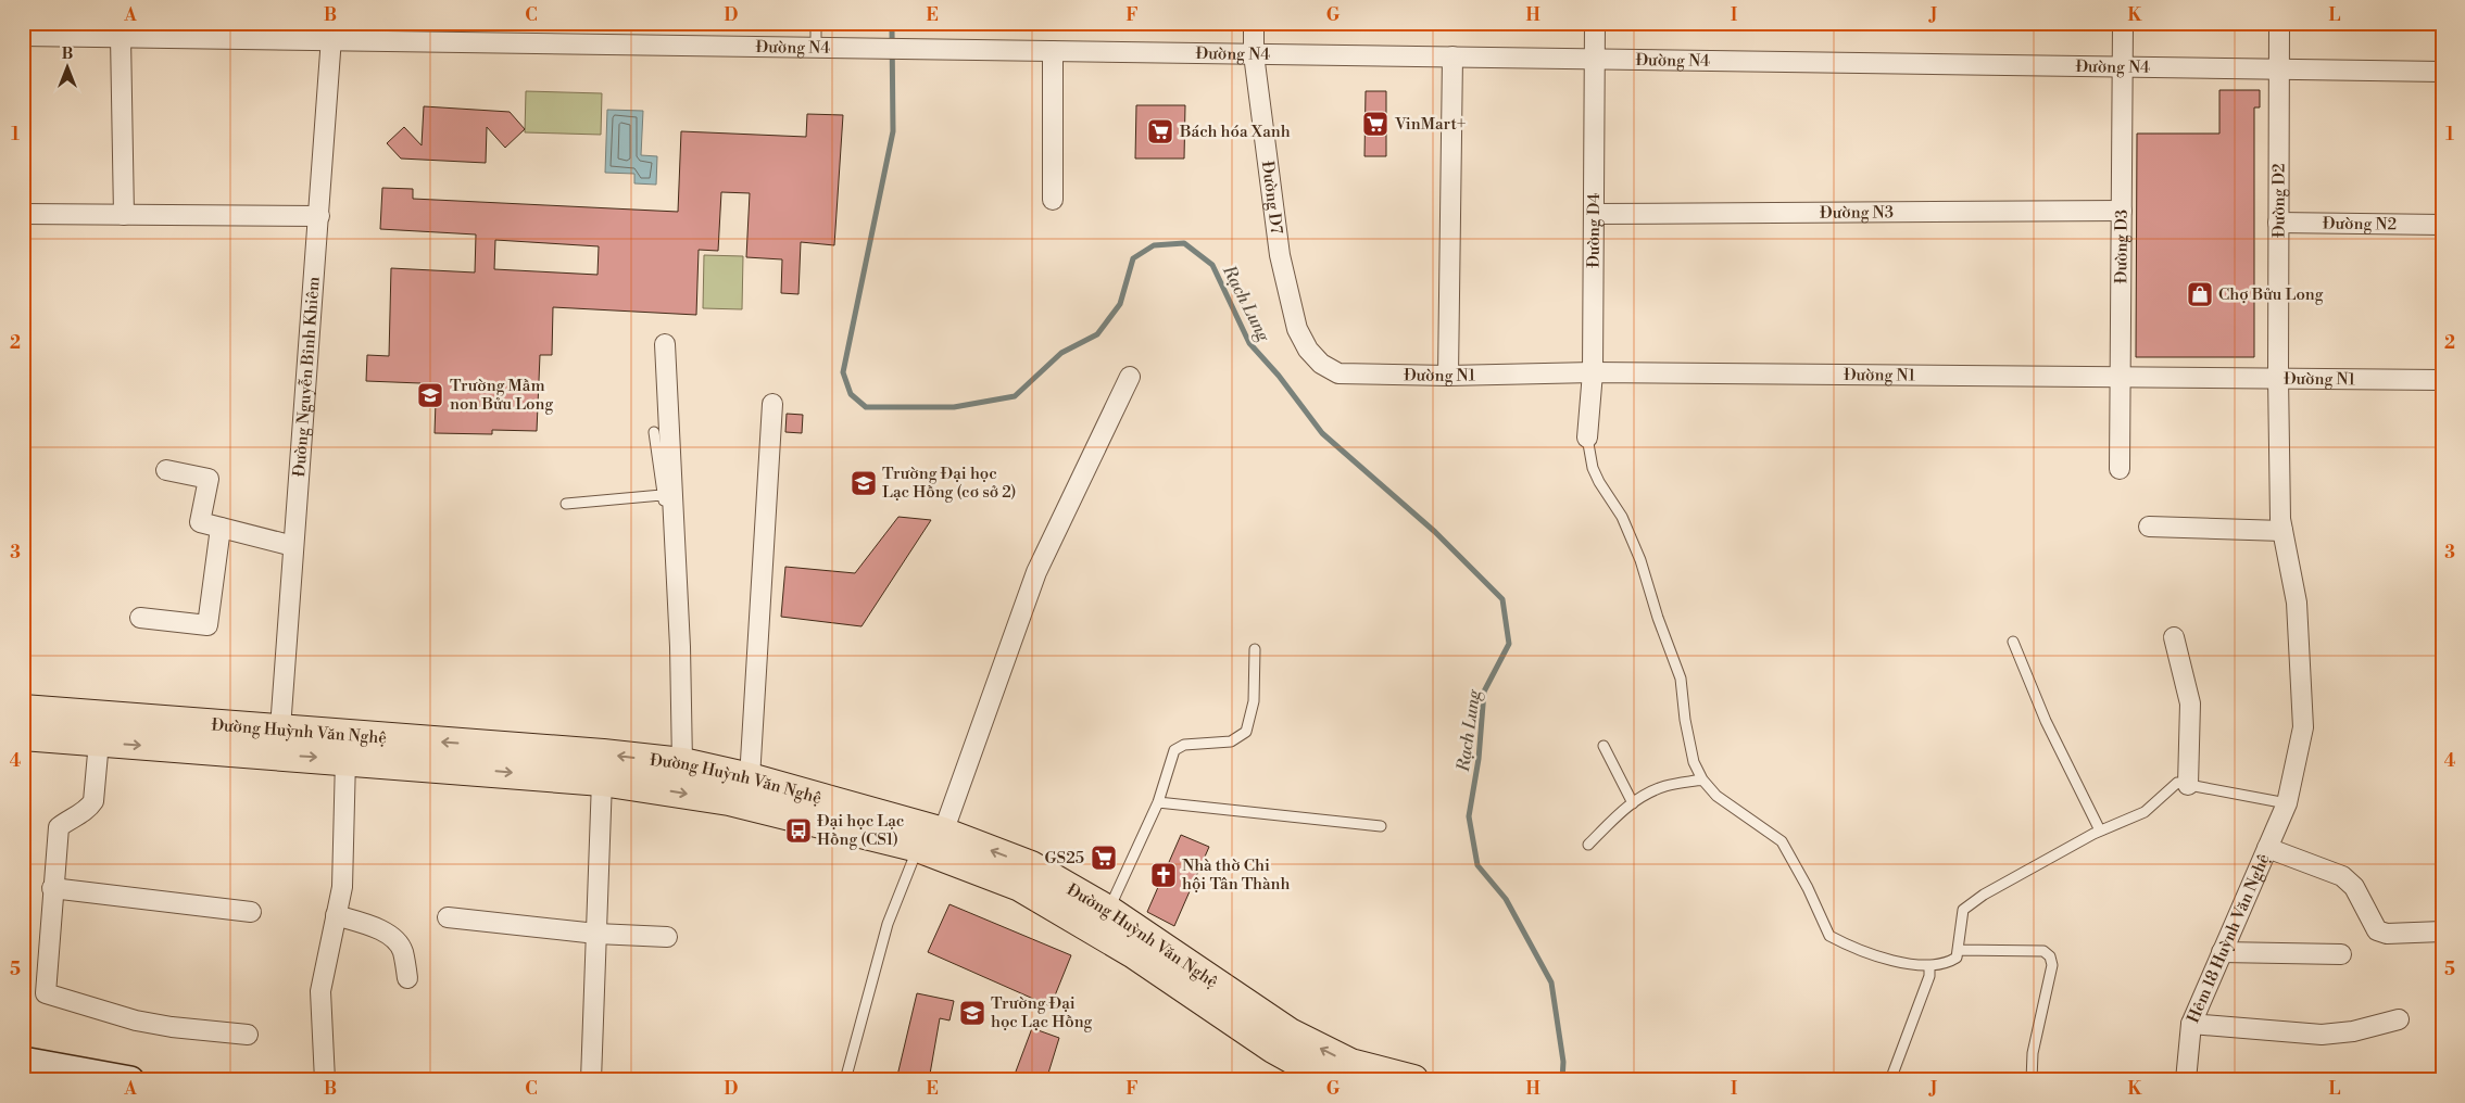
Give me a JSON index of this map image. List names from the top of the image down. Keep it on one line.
{"streets":{"main road":["Đường Huỳnh Văn Nghệ"],"street":["Đường N4","Đường D7","Đường D2","Đường N3","Đường N2","Đường D4","Đường D3","Đường N1","Đường Nguyễn Bỉnh Khiêm","Hẻm 18 Huỳnh Văn Nghệ"]},"crossings":[["Đường N4","Đường D7"],["Đường N4","Đường D2"],["Đường N4","Đường D4"],["Đường N4","Đường D3"],["Đường N4","Đường Nguyễn Bỉnh Khiêm"],["Đường D7","Đường N1"],["Đường D2","Đường N2"],["Đường D2","Đường N1"],["Đường D2","Hẻm 18 Huỳnh Văn Nghệ"],["Đường N3","Đường D4"],["Đường N3","Đường D3"],["Đường D4","Đường N1"],["Đường D3","Đường N1"],["Đường Nguyễn Bỉnh Khiêm","Đường Huỳnh Văn Nghệ"]],"water":["Rạch Lung"],"places":{"supermarket":["VinMart+","Bách hóa Xanh","GS25"],"shop":["Chợ Bửu Long"],"school or university":["Trường Mầm non Bửu Long","Trường Đại học Lạc Hồng (cơ sở 2)","Trường Đại học Lạc Hồng"],"bus stop":["Đại học Lạc Hồng (CS1)"],"church":["Nhà thờ Chi hội Tân Thành"]},"north":"top","grid":{"columns":["A","B","C","D","E","F","G","H","I","J","K","L"],"rows":["1","2","3","4","5"]}}
